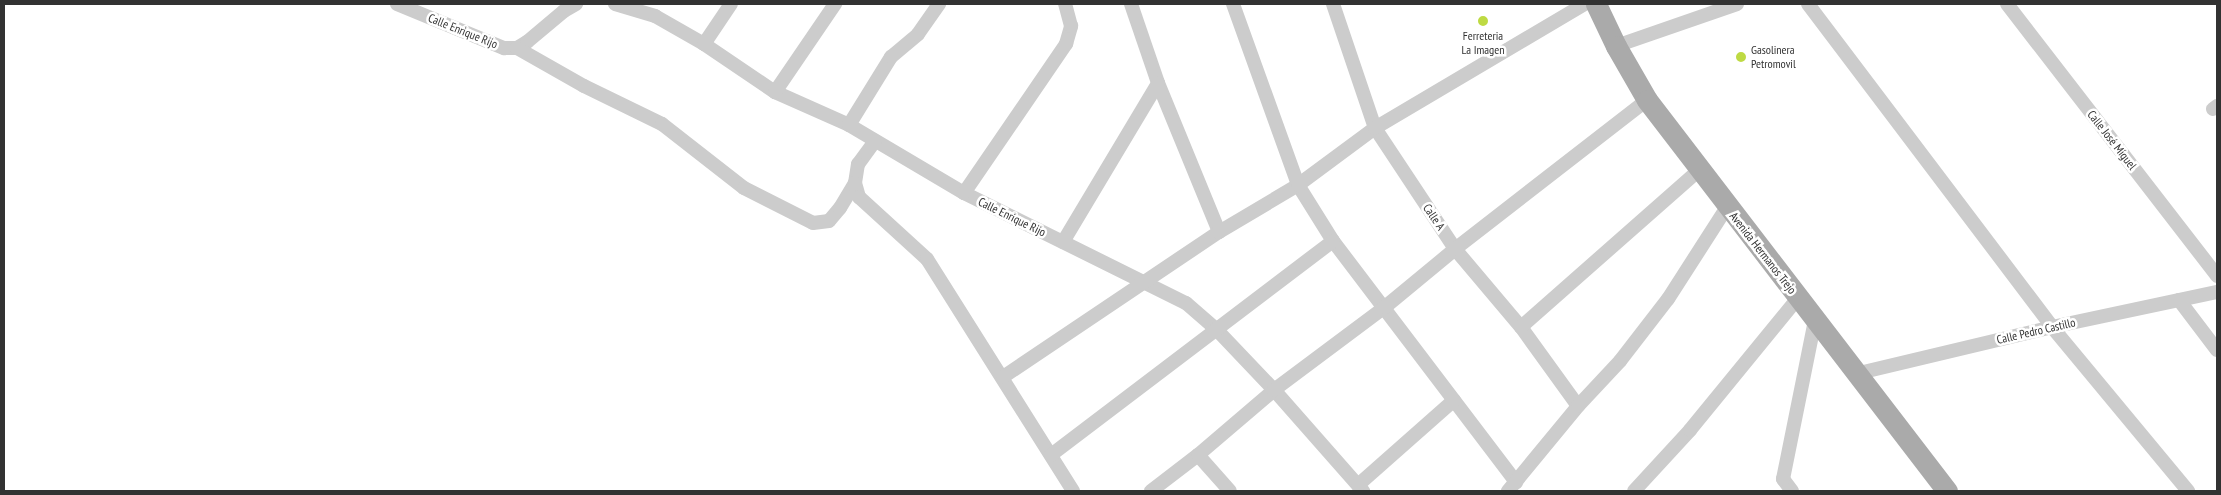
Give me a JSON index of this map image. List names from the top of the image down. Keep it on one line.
{"streets":{"main road":["Avenida Hermanos Trejo"],"street":["Calle Enrique Rijo","Calle José Miguel","Calle A","Calle Pedro Castillo"]},"crossings":[["Avenida Hermanos Trejo","Calle Pedro Castillo"]],"places":["Ferreteria La Imagen","Gasolinera Petromovil"]}
